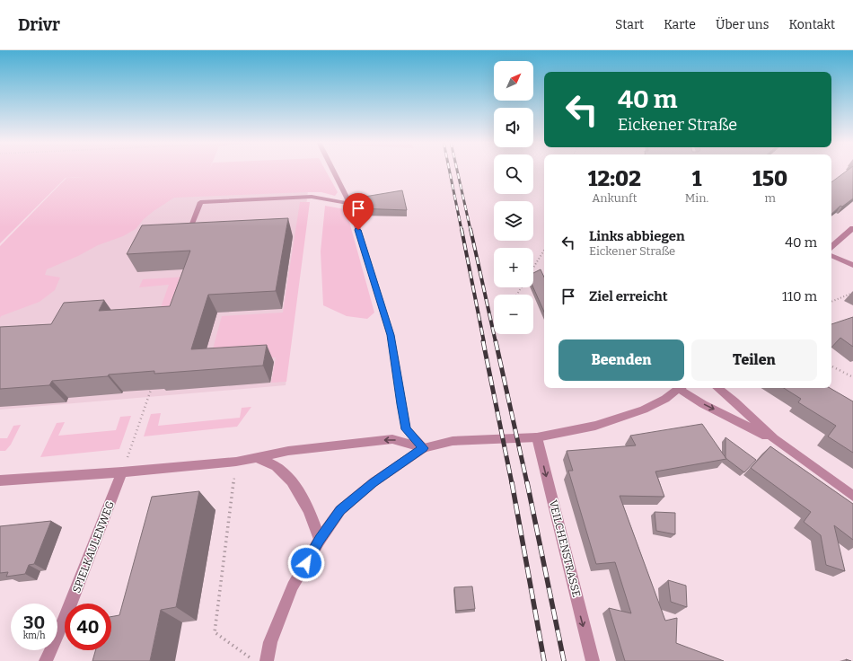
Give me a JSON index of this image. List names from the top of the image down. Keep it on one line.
{"streets":{"street":["SPIELKAULENWEG","VEILCHENSTRASSE"]},"one_way":["VEILCHENSTRASSE"],"north":"top right","page":{"header":"Drivr","nav":["Start","Karte","Über uns","Kontakt"],"map_buttons":["+","−"],"turn":["40 m","Eickener Straße"],"eta":["12:02","Ankunft","1","Min.","150","m"],"list":[{"name":"Links abbiegen","note":"Eickener Straße","value":"40 m"},{"name":"Ziel erreicht","value":"110 m"}],"buttons":["Beenden","Teilen"],"speed":"30 km/h","limit":"40"}}
